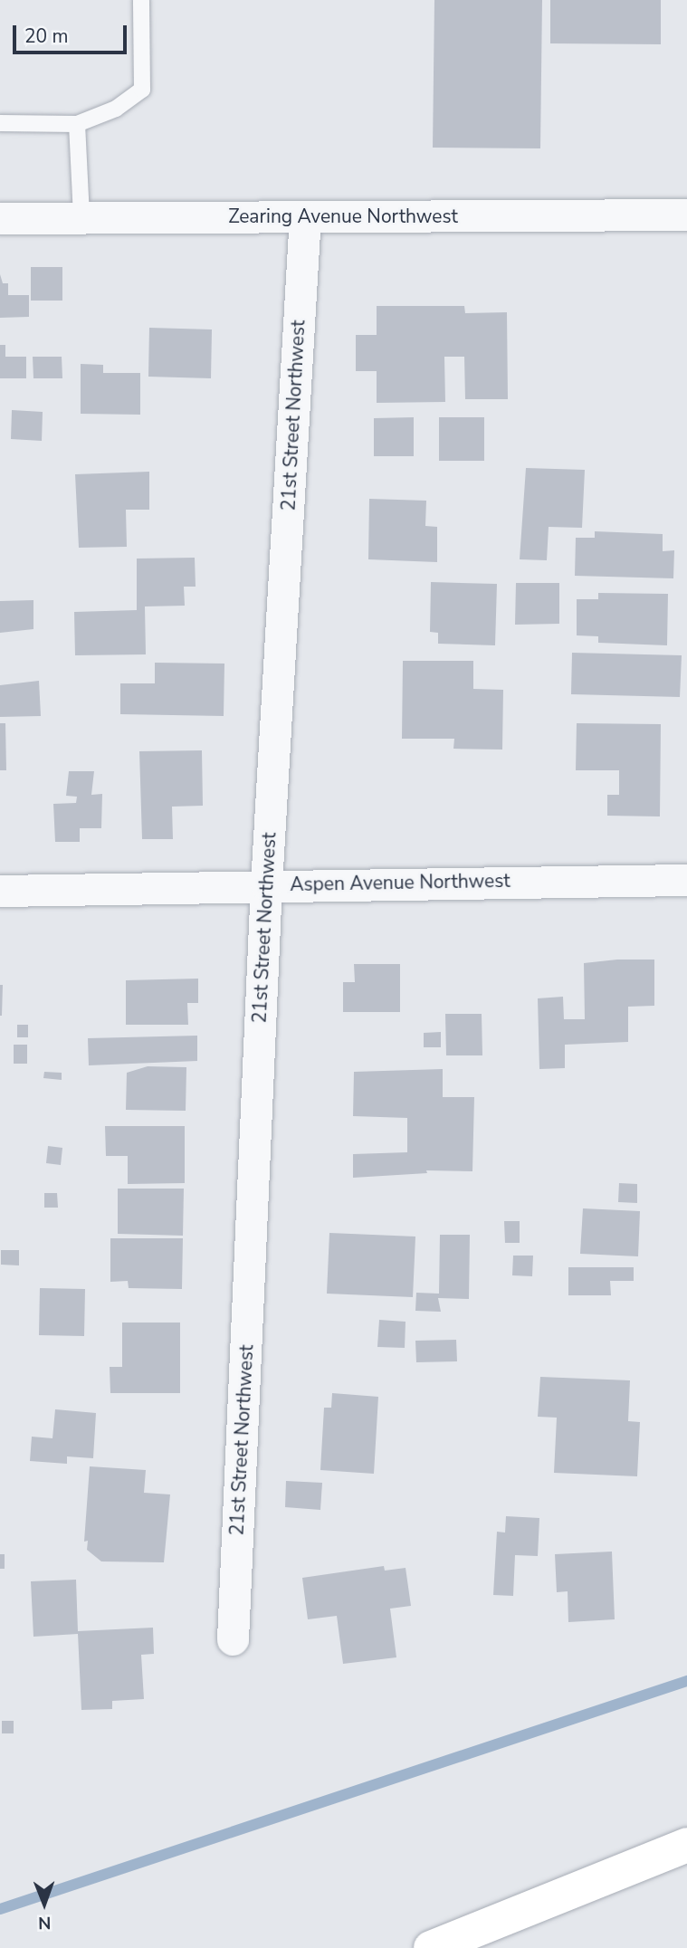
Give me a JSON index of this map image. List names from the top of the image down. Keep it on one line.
{"streets":{"street":["Zearing Avenue Northwest","21st Street Northwest","Aspen Avenue Northwest"]},"crossings":[["Zearing Avenue Northwest","21st Street Northwest"],["21st Street Northwest","Aspen Avenue Northwest"]],"scale_bar":"20 m","north":"bottom"}
